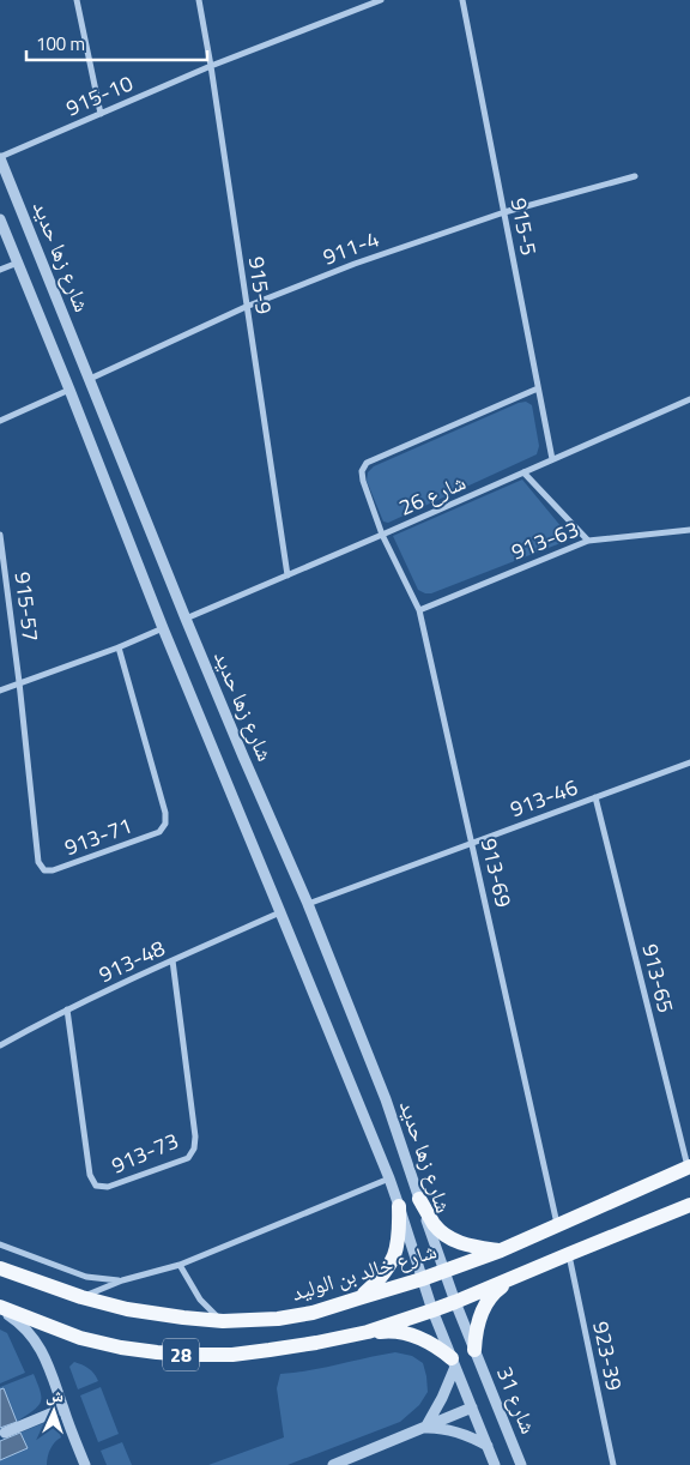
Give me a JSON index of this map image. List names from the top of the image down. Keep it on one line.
{"streets":{"main road":["شارع خالد بن الوليد","28"],"street":["915-10","915-5","911-4","شارع زها حديد","915-9","شارع 26","913-63","915-57","913-46","913-71","913-69","913-48","913-65","913-73","923-39","شارع 31"]},"crossings":[["915-10","شارع زها حديد"],["915-10","915-9"],["915-5","911-4"],["915-5","شارع 26"],["915-5","913-69"],["911-4","شارع زها حديد"],["911-4","915-9"],["شارع زها حديد","شارع 26"],["شارع زها حديد","913-46"],["شارع زها حديد","913-48"],["شارع زها حديد","شارع خالد بن الوليد"],["شارع زها حديد","28"],["شارع زها حديد","شارع 31"],["915-9","شارع 26"],["شارع 26","913-69"],["913-63","913-69"],["915-57","913-71"],["913-46","913-69"],["913-46","913-65"],["913-69","شارع خالد بن الوليد"],["913-48","913-73"],["913-65","شارع خالد بن الوليد"],["28","923-39"],["28","شارع 31"]],"scale_bar":"100 m","north":"top"}
